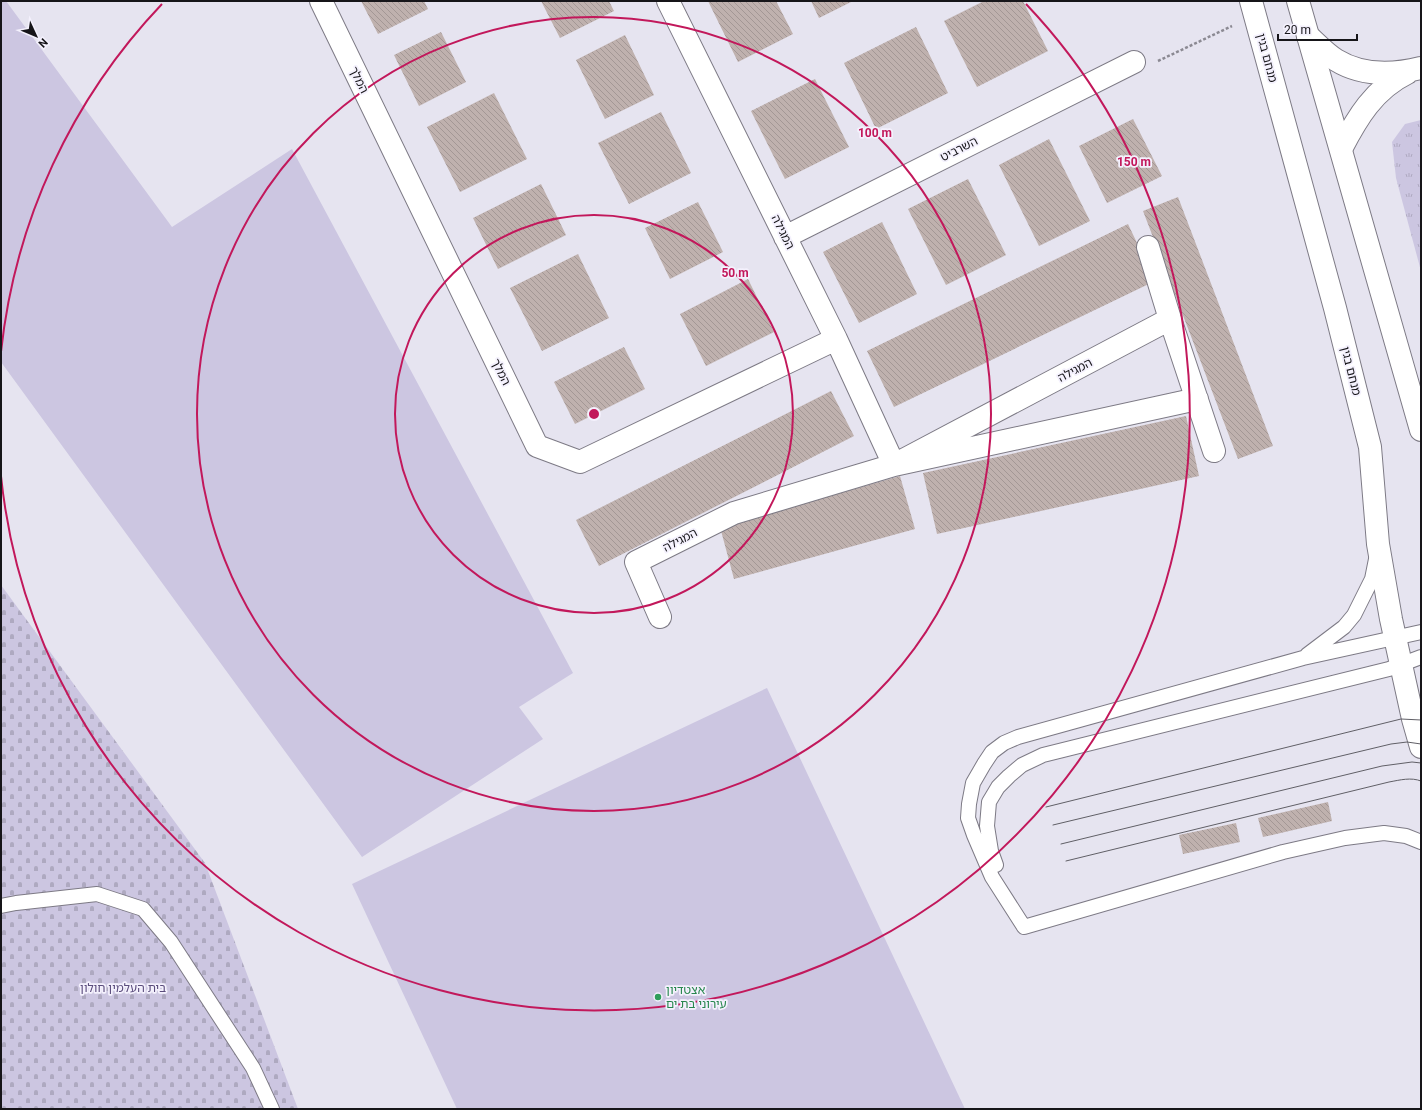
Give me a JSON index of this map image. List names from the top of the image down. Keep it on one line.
{"streets":{"street":["מנחם בגין","המלך","השרביט","המגילה"]},"crossings":[["המלך","המגילה"],["השרביט","המגילה"]],"parks":["בית העלמין חולון"],"places":["אצטדיון עירוני בת ים"],"scale_bar":"20 m","north":"bottom right","rings":["100 m","150 m","50 m"]}
